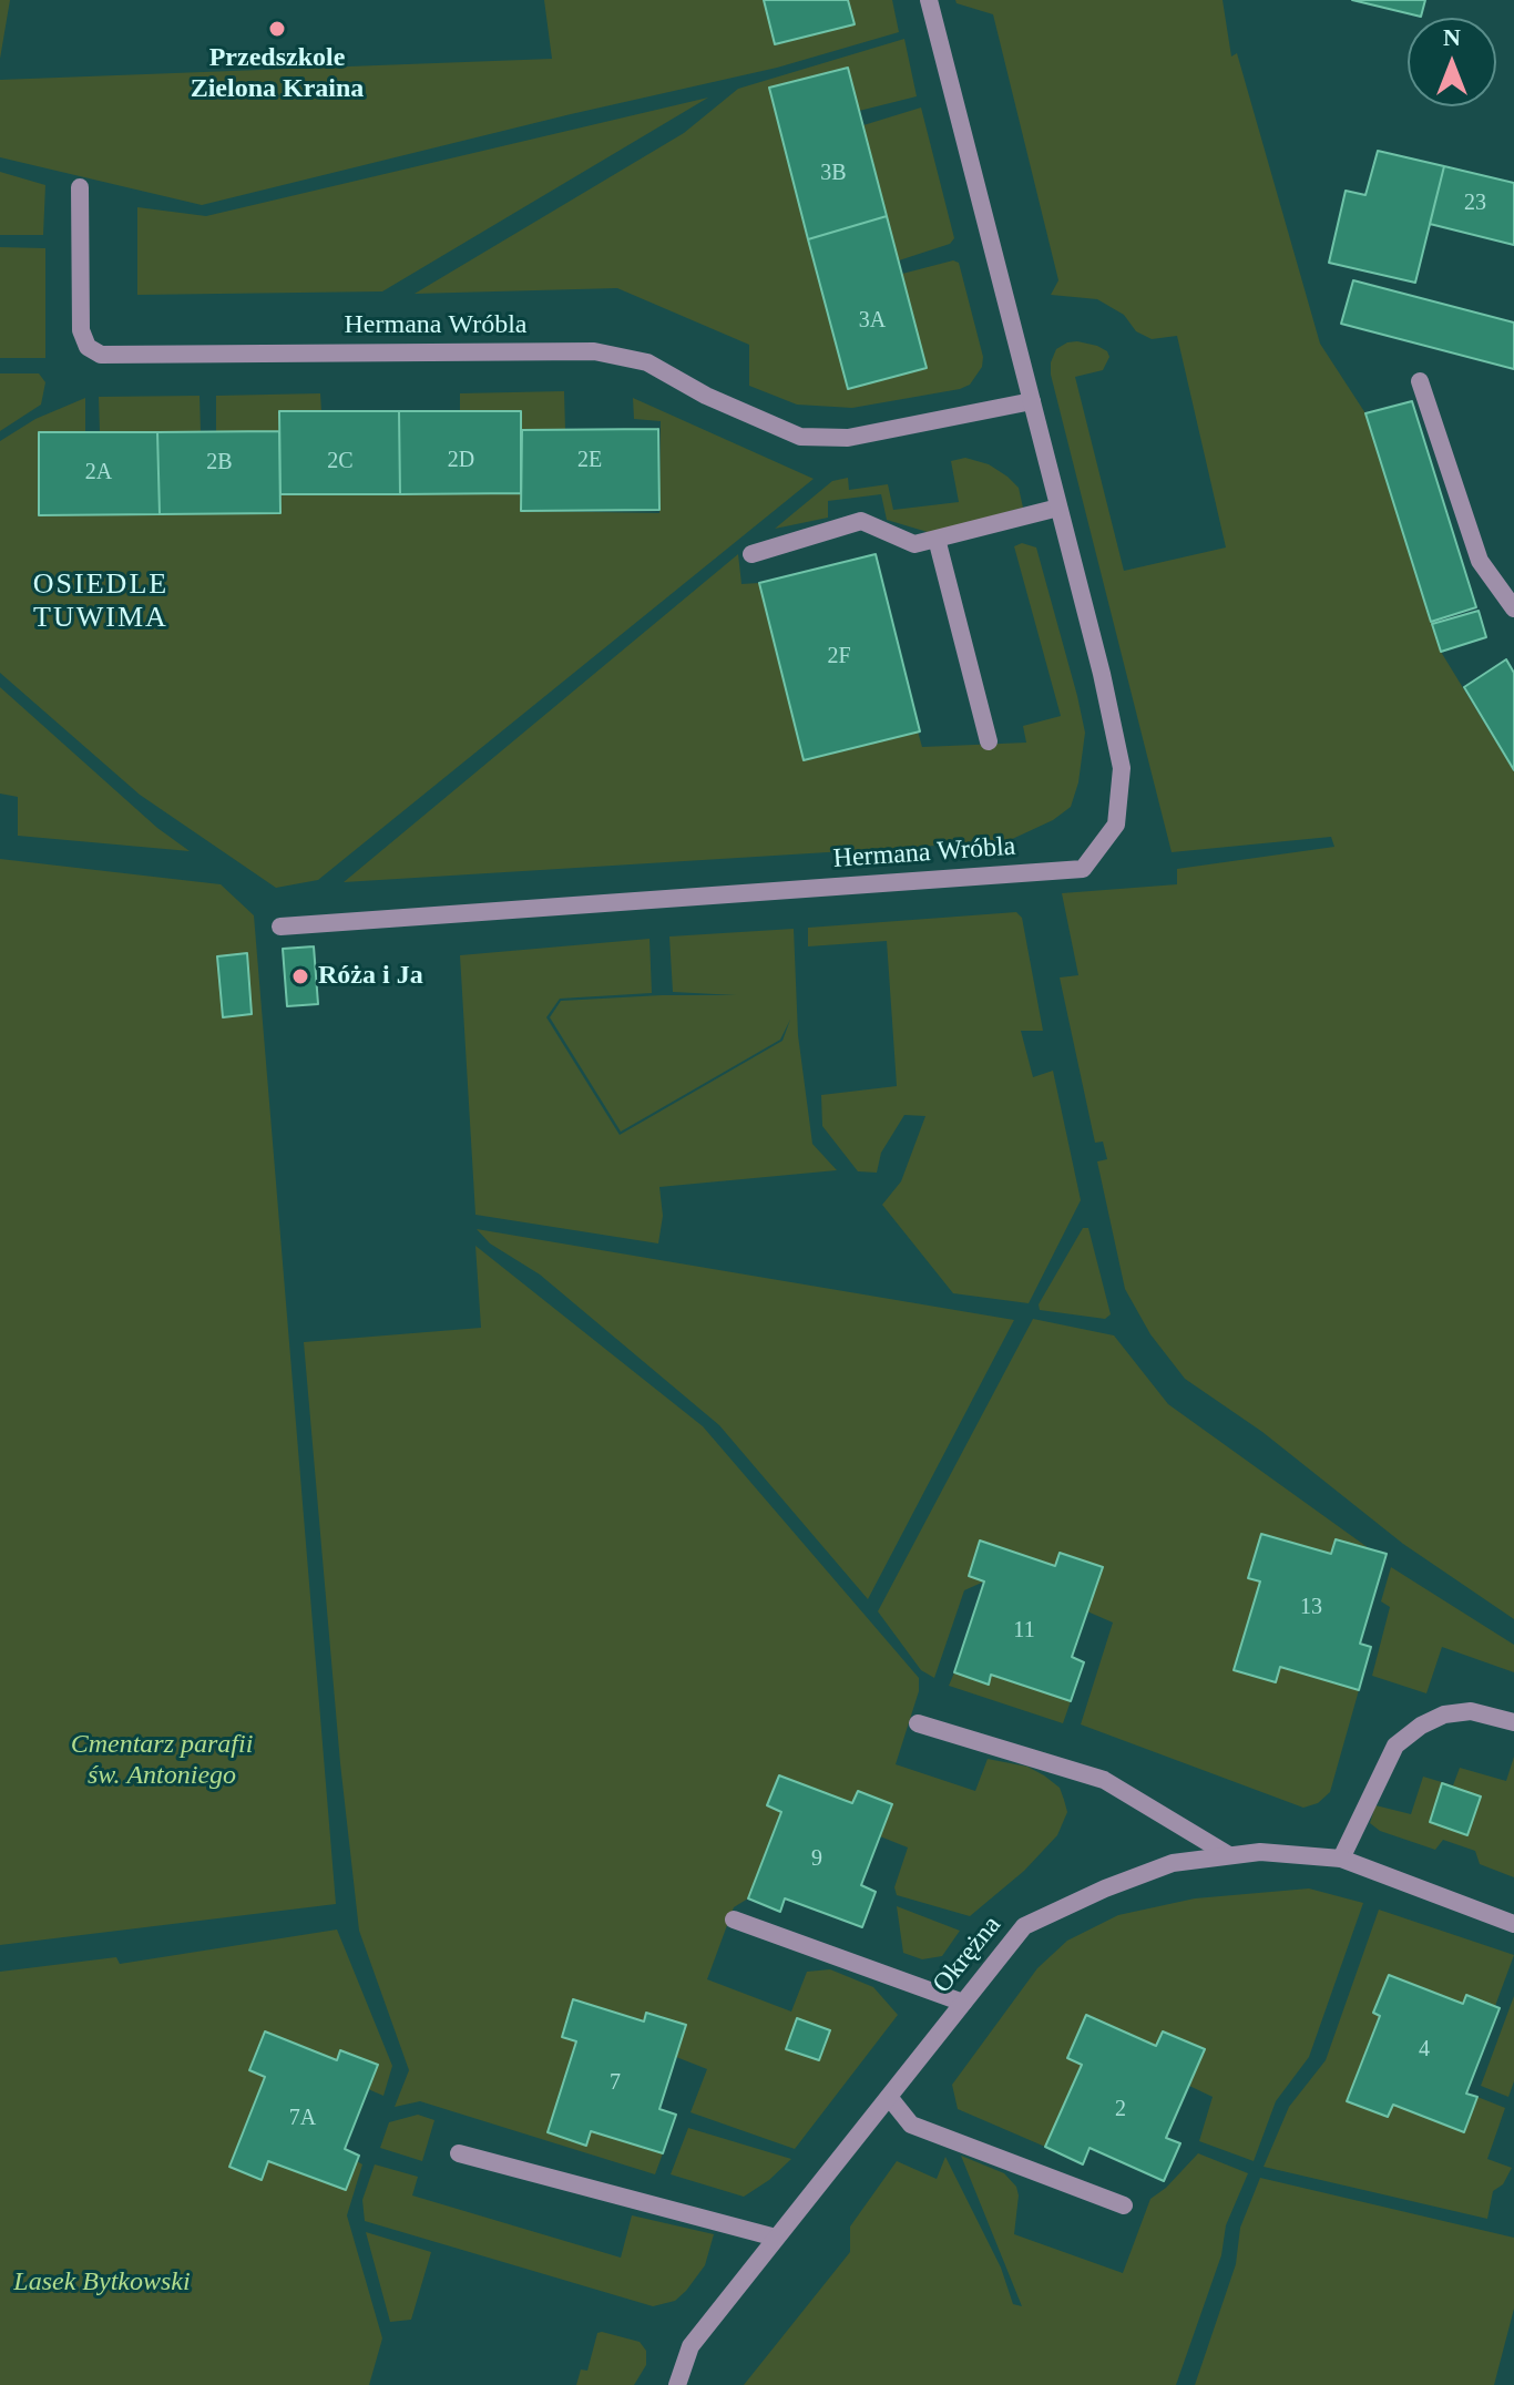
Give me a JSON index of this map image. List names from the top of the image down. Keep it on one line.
{"streets":{"street":["Hermana Wróbla","Okrężna"]},"districts":["OSIEDLE TUWIMA"],"parks":["Cmentarz parafii św. Antoniego","Lasek Bytkowski"],"places":["Przedszkole Zielona Kraina","Róża i Ja"],"house_numbers":["3B","23","3A","2D","2E","2C","2B","2A","2F","13","11","9","4","7","2","7A"],"north":"top"}
